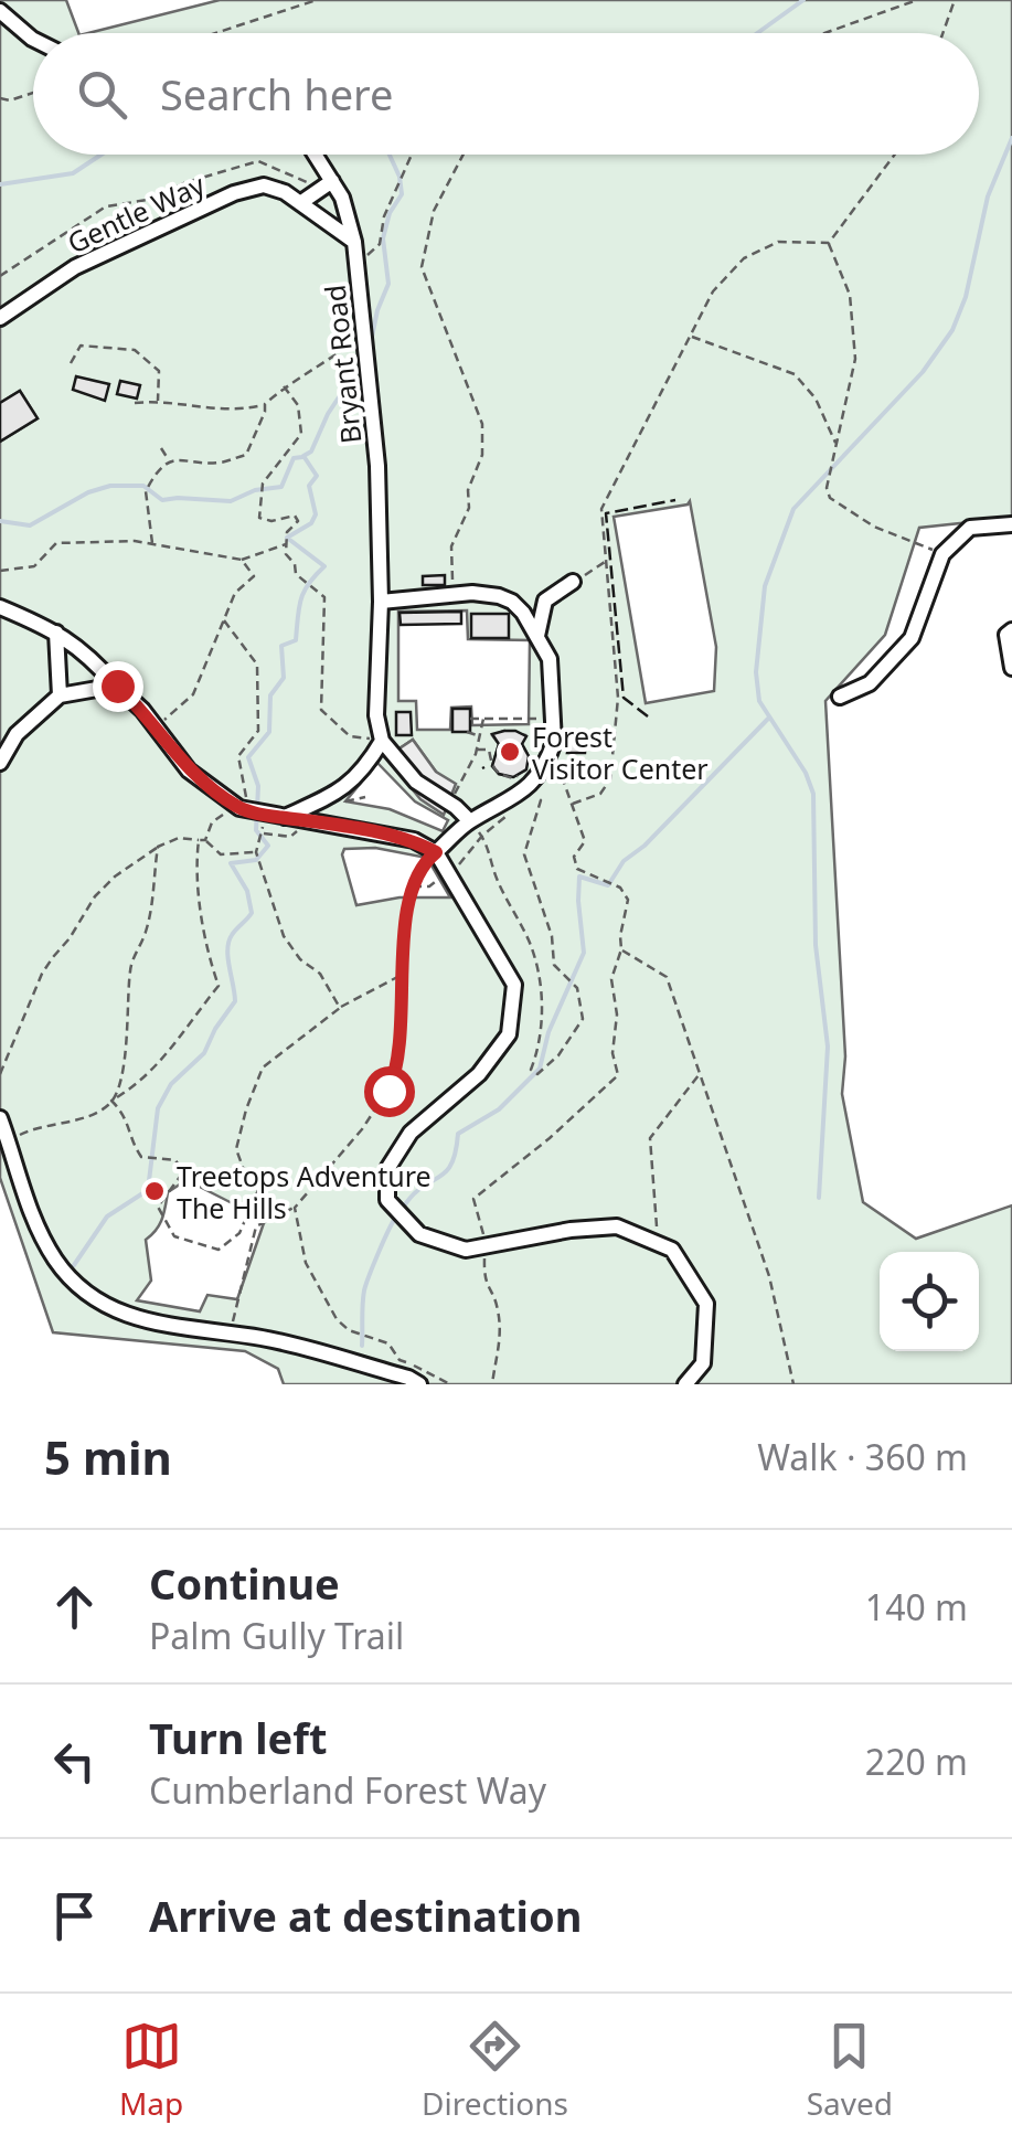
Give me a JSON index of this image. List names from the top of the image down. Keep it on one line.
{"streets":{"street":["Gentle Way","Bryant Road"]},"crossings":[["Gentle Way","Bryant Road"]],"places":["Forest Visitor Center","Treetops Adventure The Hills"],"page":{"search":"Search here","heading":["5 min","Walk · 360 m"],"list":[["Continue","Palm Gully Trail","140 m"],["Turn left","Cumberland Forest Way","220 m"],"Arrive at destination"],"nav":["Map","Directions","Saved"]}}
